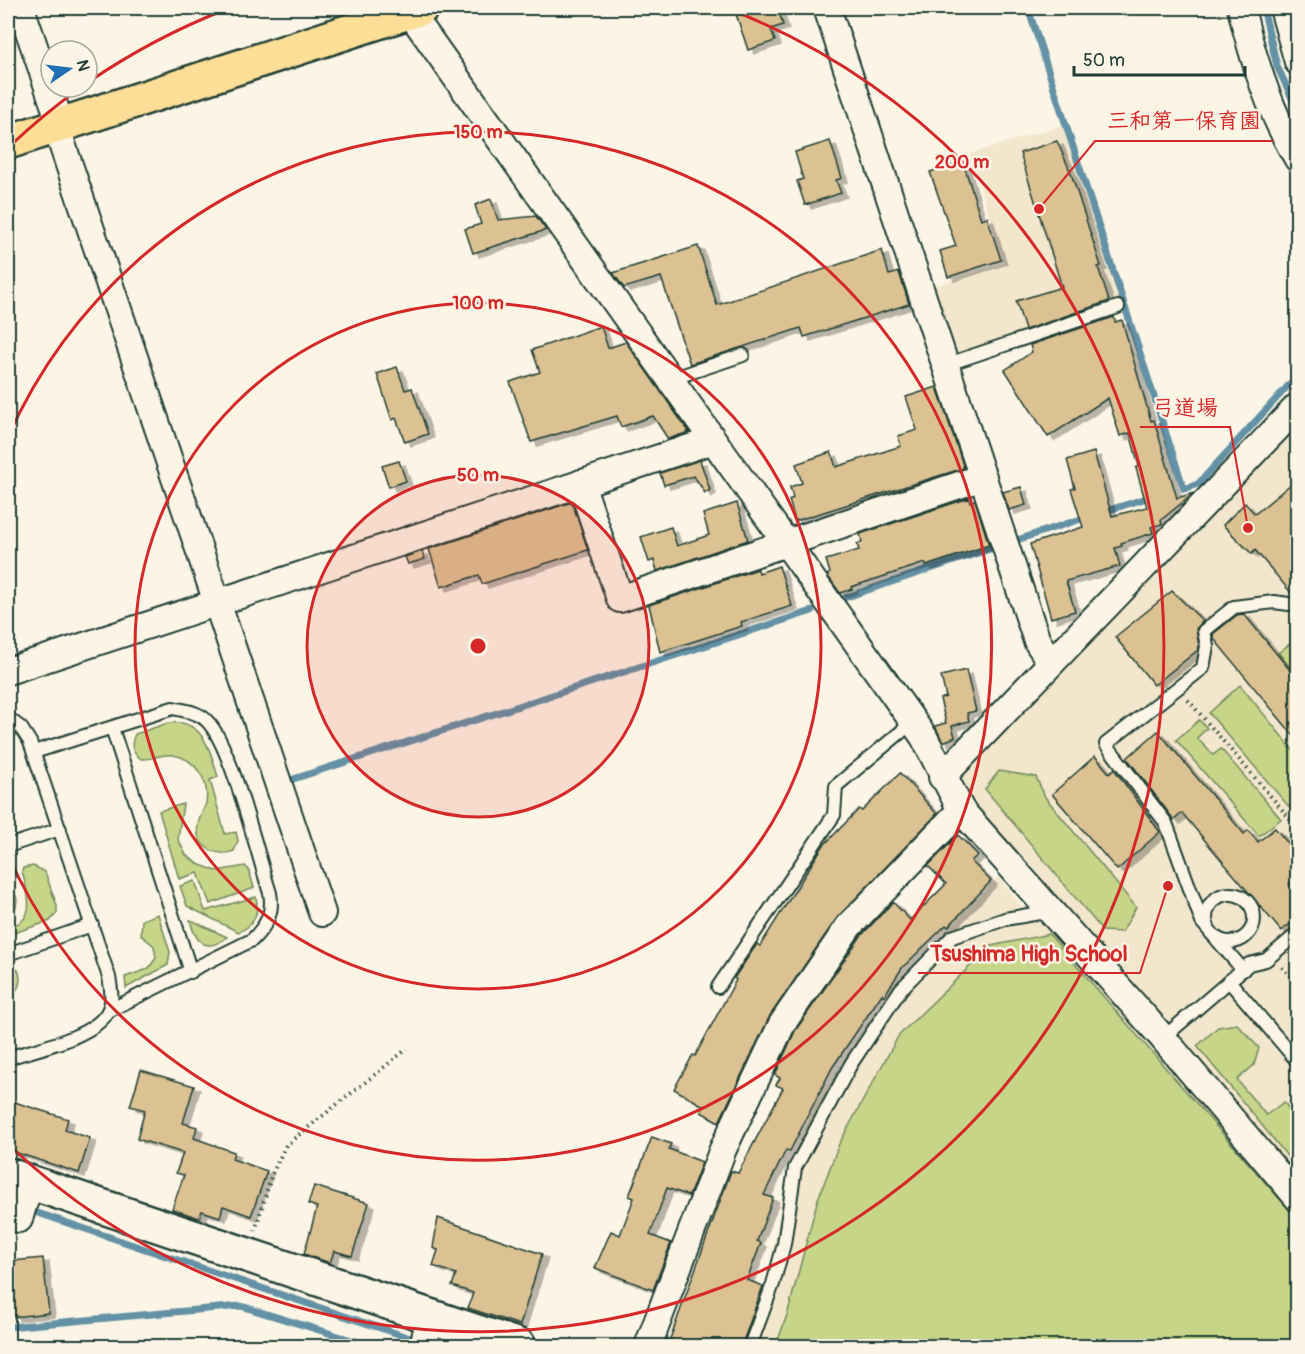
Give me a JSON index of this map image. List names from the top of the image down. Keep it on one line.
{"places":["三和第一保育園","弓道場","Tsushima High School"],"scale_bar":"50 m","north":"right","rings":["150 m","200 m","100 m","50 m"]}
